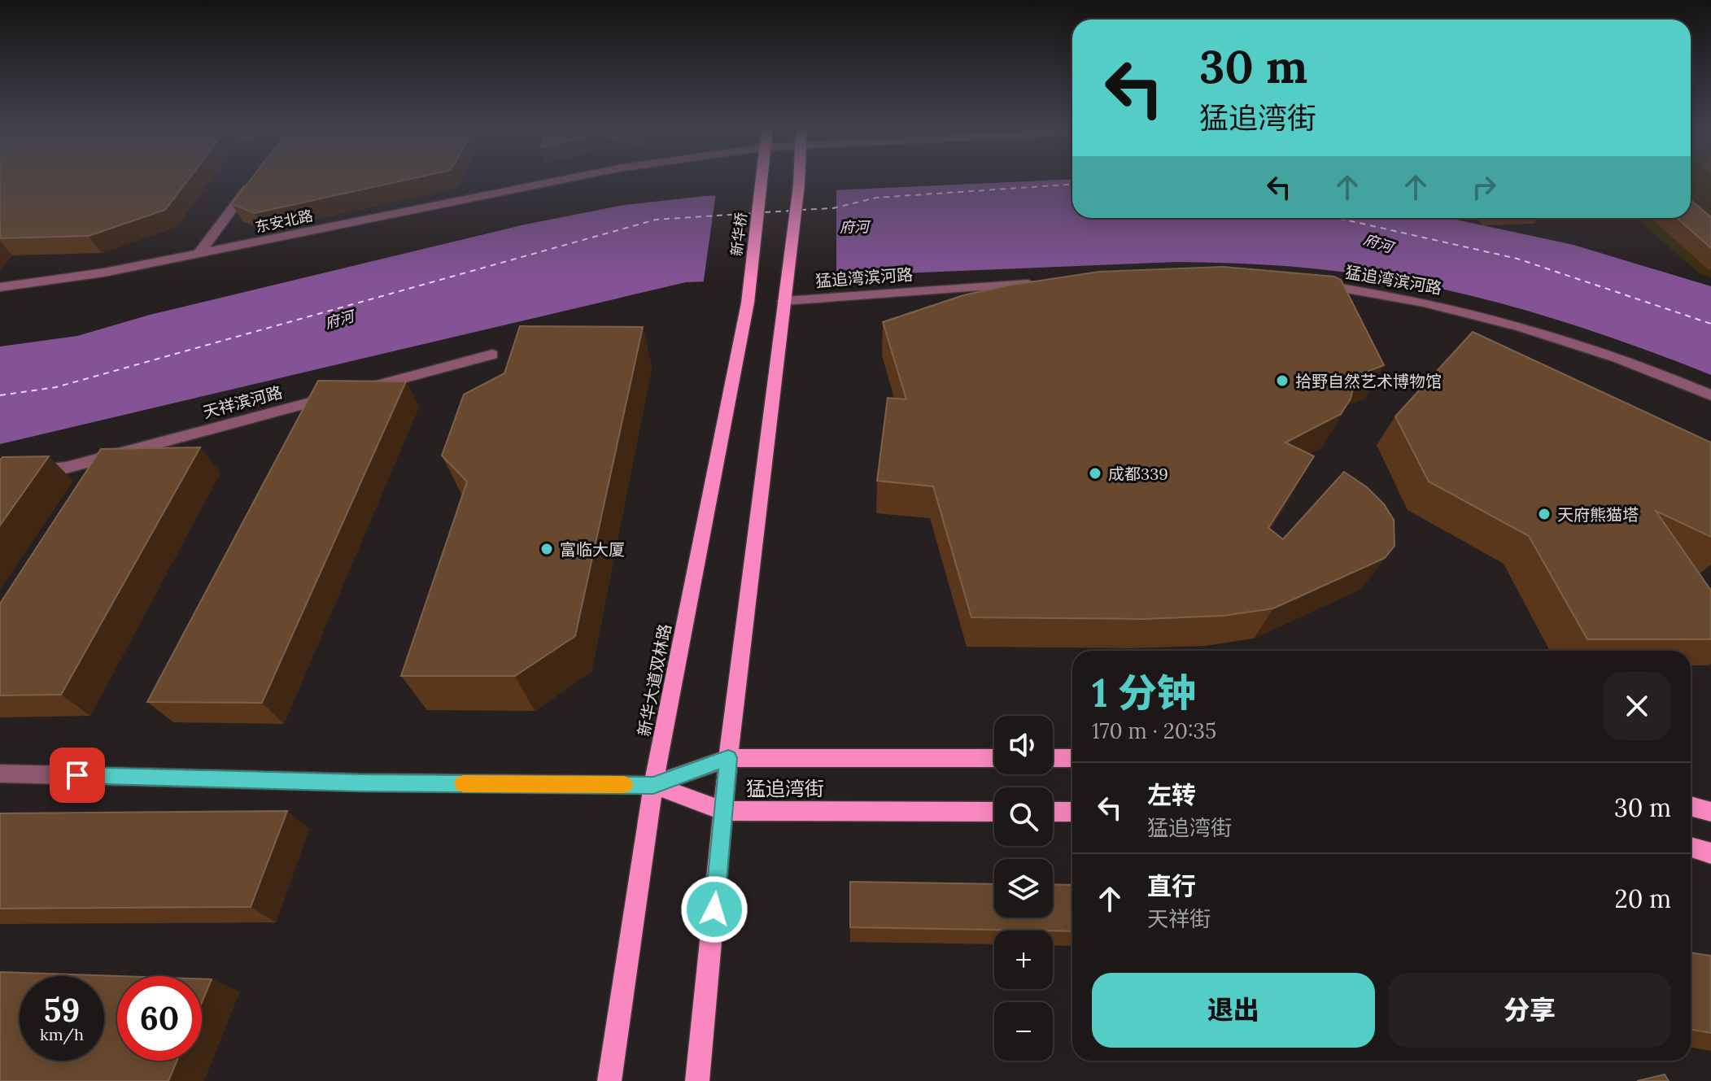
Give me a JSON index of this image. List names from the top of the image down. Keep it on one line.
{"streets":{"main road":["新华桥","新华大道双林路","猛追湾街"],"street":["东安北路","猛追湾滨河路","天祥滨河路"]},"crossings":[["新华桥","新华大道双林路"],["新华大道双林路","猛追湾街"]],"water":["府河"],"places":["拾野自然艺术博物馆","成都339","天府熊猫塔","富临大厦"],"page":{"turn":["30 m","猛追湾街"],"heading":["1 分钟","170 m · 20:35"],"map_buttons":["+","−"],"list":[{"name":"左转","note":"猛追湾街","value":"30 m"},{"name":"直行","note":"天祥街","value":"20 m"}],"buttons":["退出","分享"],"speed":"59 km/h","limit":"60"}}
